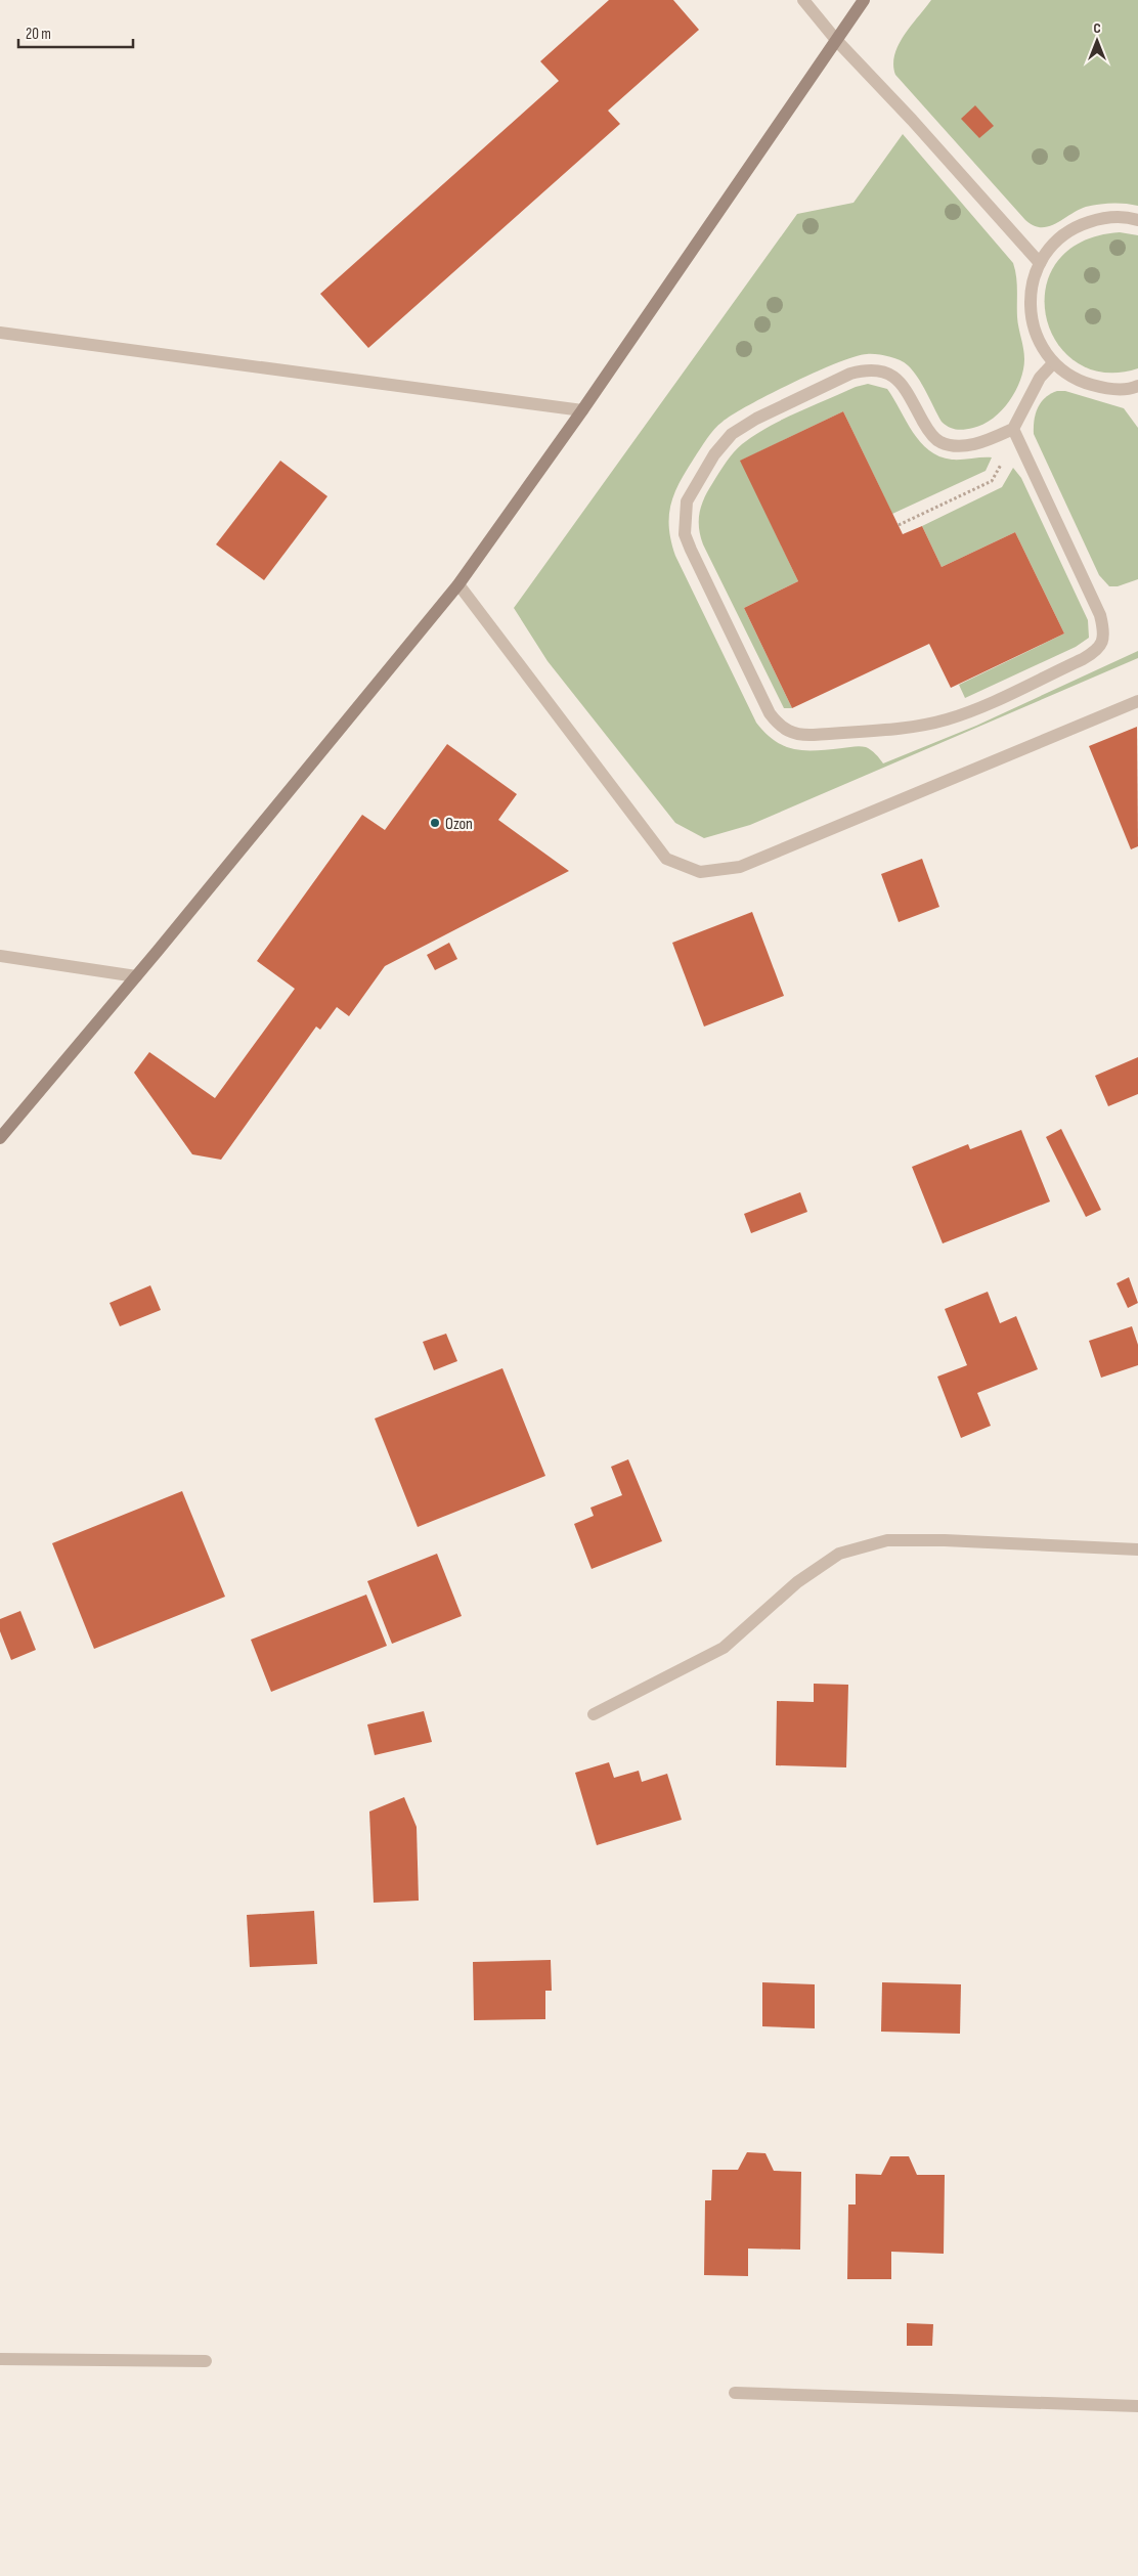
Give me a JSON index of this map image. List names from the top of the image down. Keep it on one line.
{"places":["Ozon"],"scale_bar":"20 m","north":"top"}
